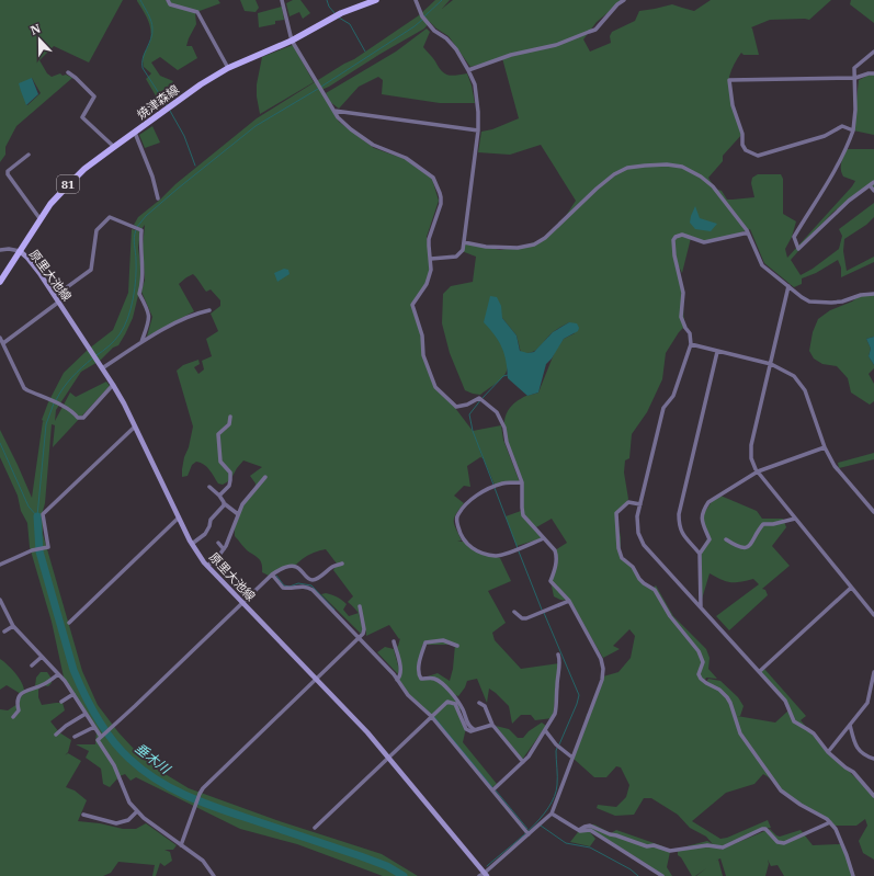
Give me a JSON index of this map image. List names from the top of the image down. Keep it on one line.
{"streets":{"main road":["焼津森線","81","原里大池線"]},"crossings":[["焼津森線","原里大池線"]],"water":["垂木川"],"north":"top"}
